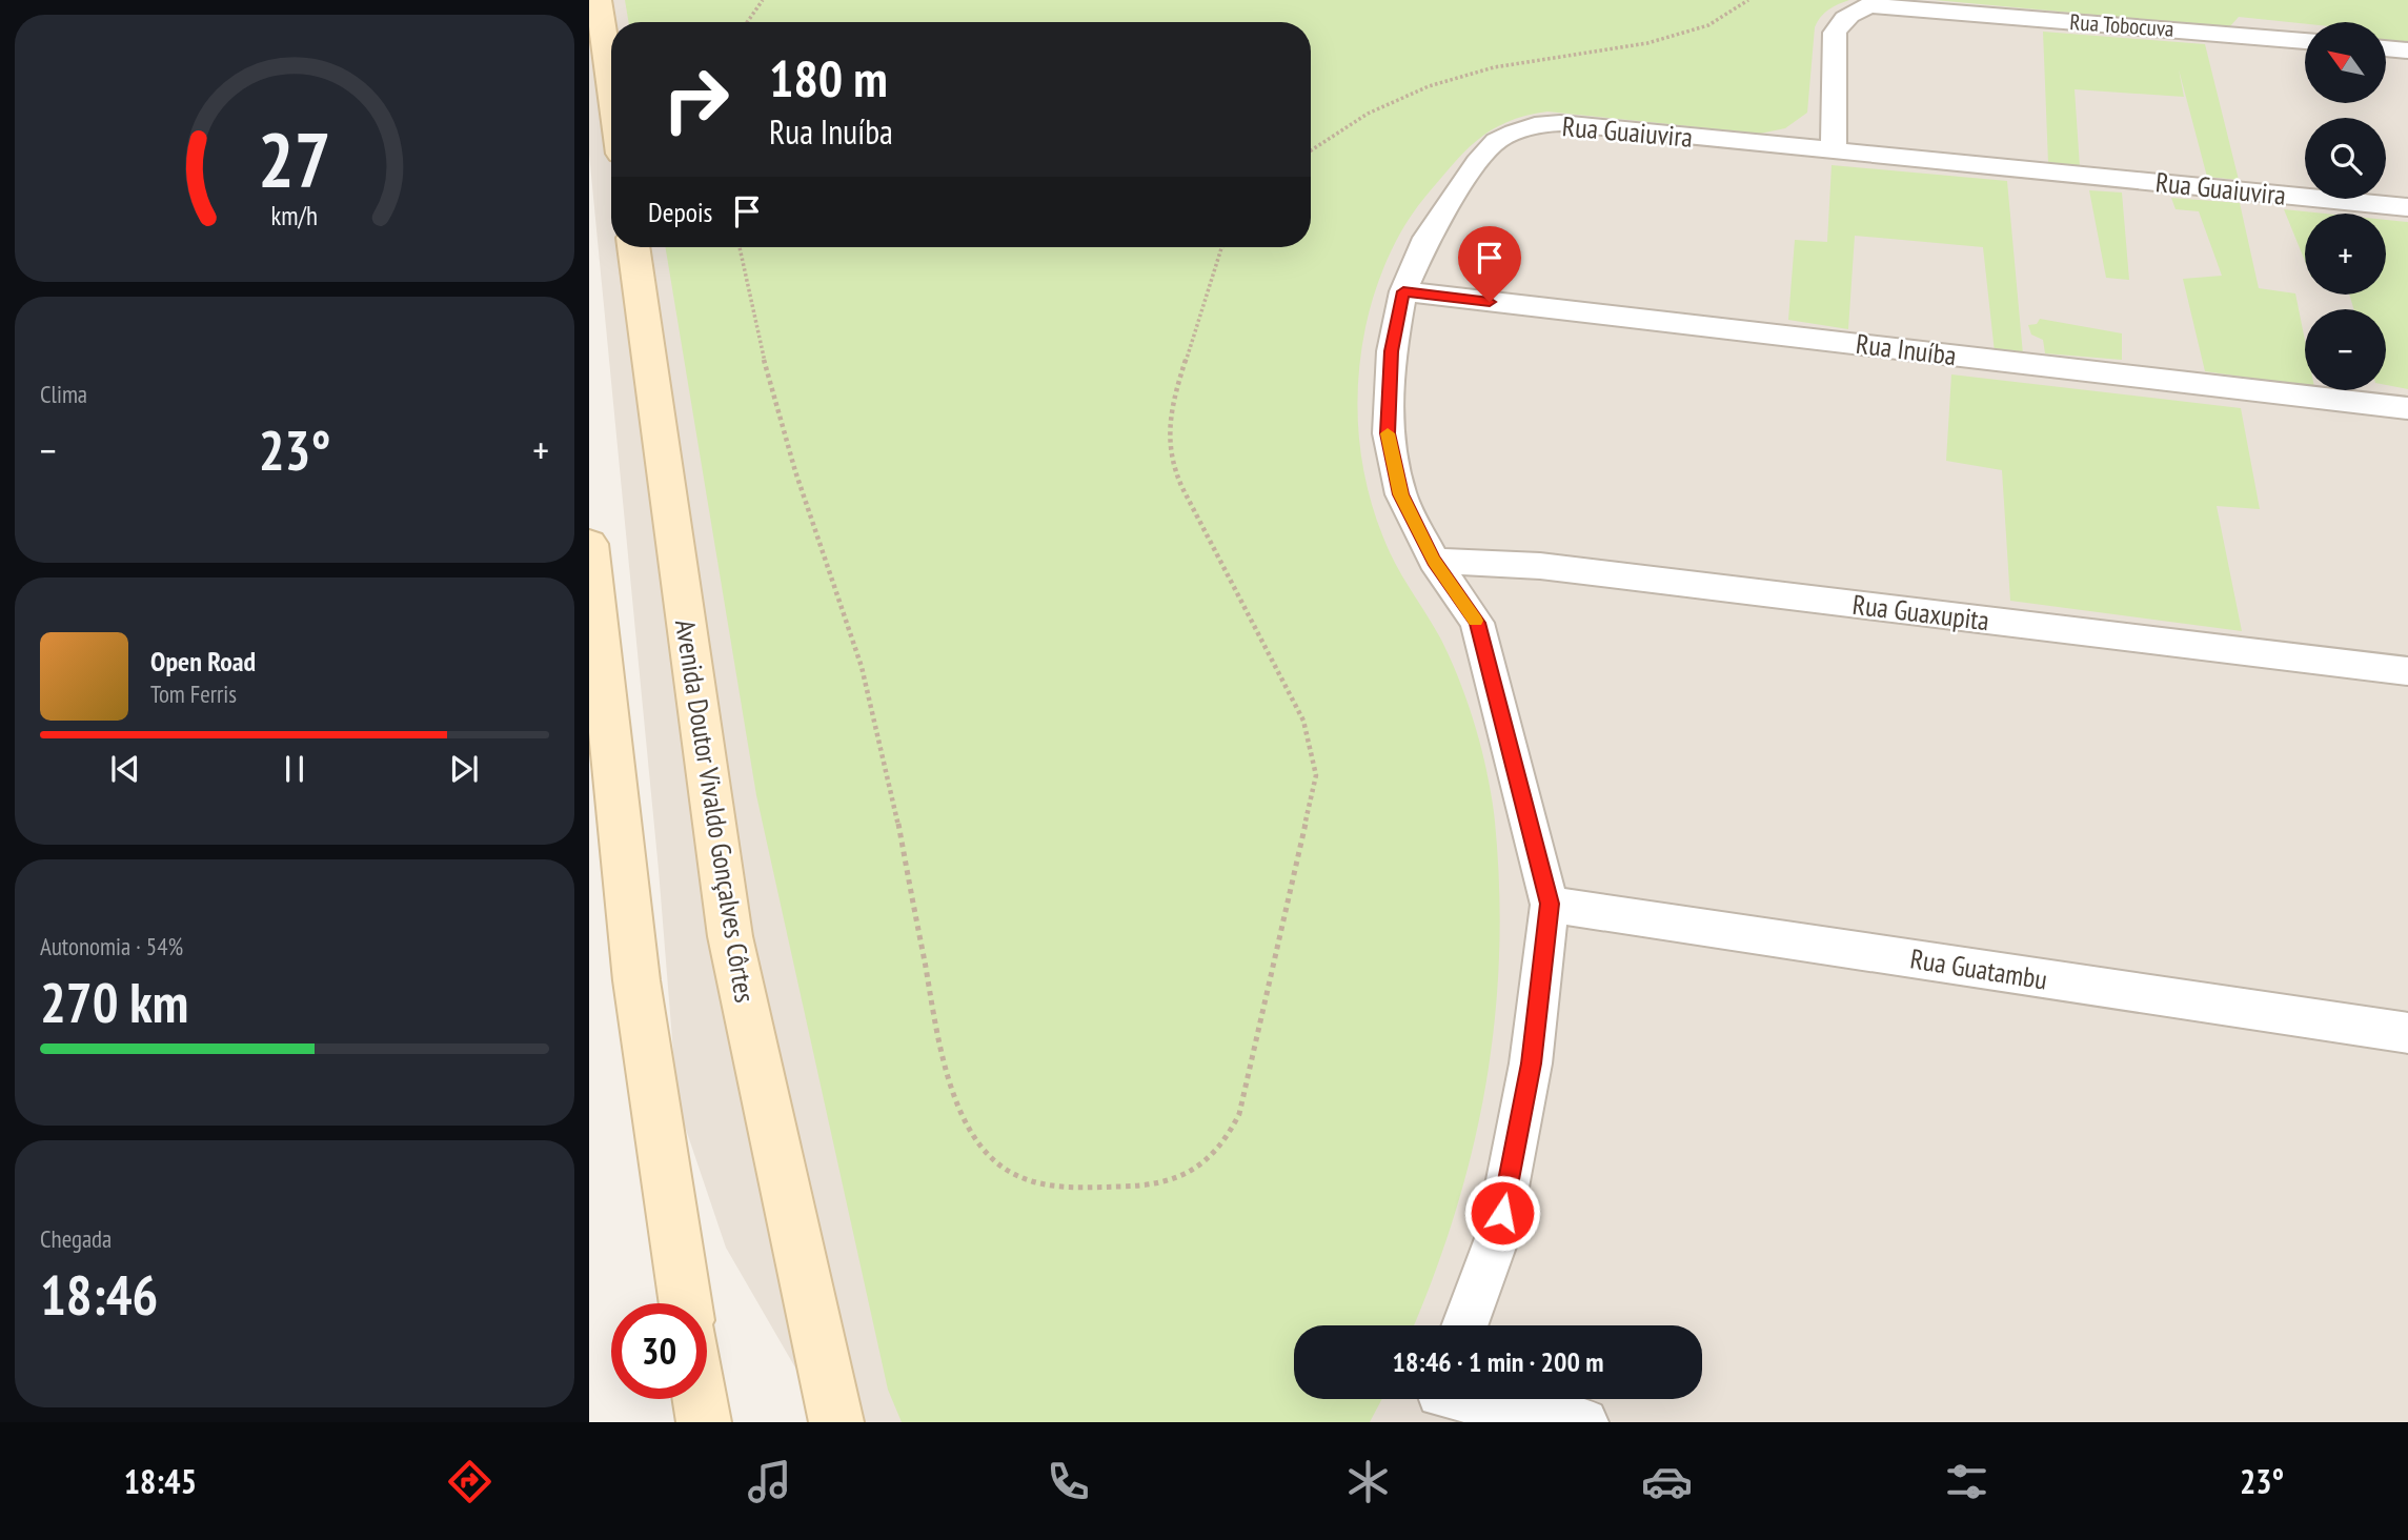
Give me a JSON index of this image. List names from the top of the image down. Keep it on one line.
{"streets":{"main road":["Avenida Doutor Vivaldo Gonçalves Côrtes"],"street":["Rua Tobocuva","Rua Guaiuvira","Rua Inuíba","Rua Guaxupita","Rua Guatambu"]},"crossings":[["Rua Tobocuva","Rua Guaiuvira"],["Rua Guaiuvira","Rua Inuíba"],["Rua Guaiuvira","Rua Guaxupita"],["Rua Guaiuvira","Rua Guatambu"]],"north":"top left","page":{"map_buttons":["+","−"],"turn":["180 m","Rua Inuíba"],"then":"Depois","tile":["Clima",["Autonomia · 54%","270 km"],["Chegada","18:46"]],"heat":["−","23°","+"],"song":["Open Road","Tom Ferris"],"limit":"30","trip":"18:46 · 1 min · 200 m","tabs":["18:45","23°"],"gauge":["27","km/h"]}}
